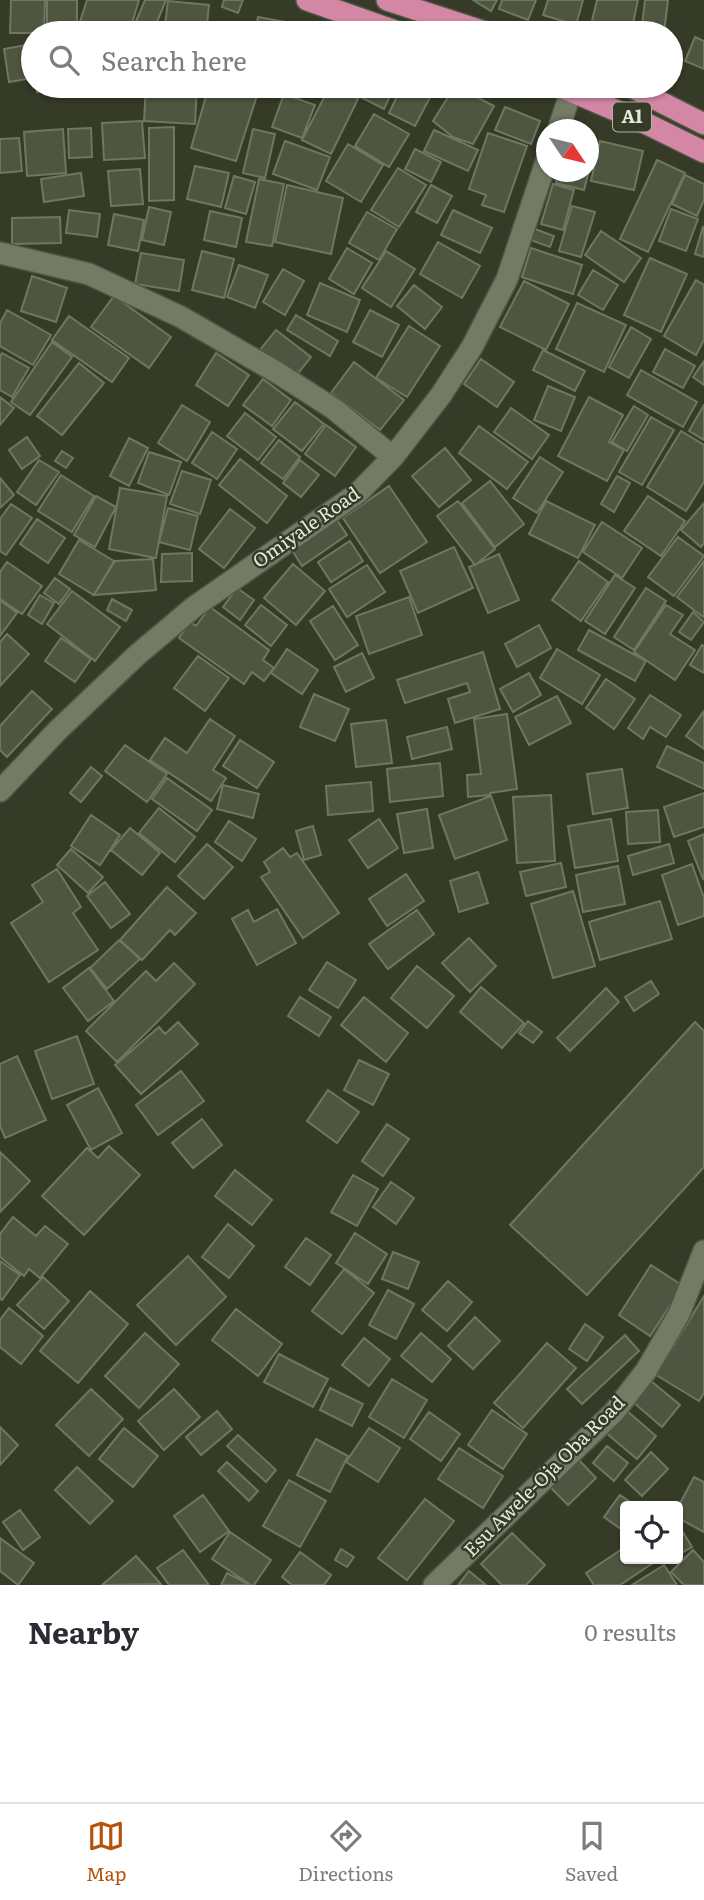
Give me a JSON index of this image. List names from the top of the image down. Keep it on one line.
{"streets":{"highway":["A1"],"street":["Omiyale Road","Esu Awele-Oja Oba Road"]},"north":"bottom right","page":{"search":"Search here","heading":["Nearby","0 results"],"nav":["Map","Directions","Saved"]}}
